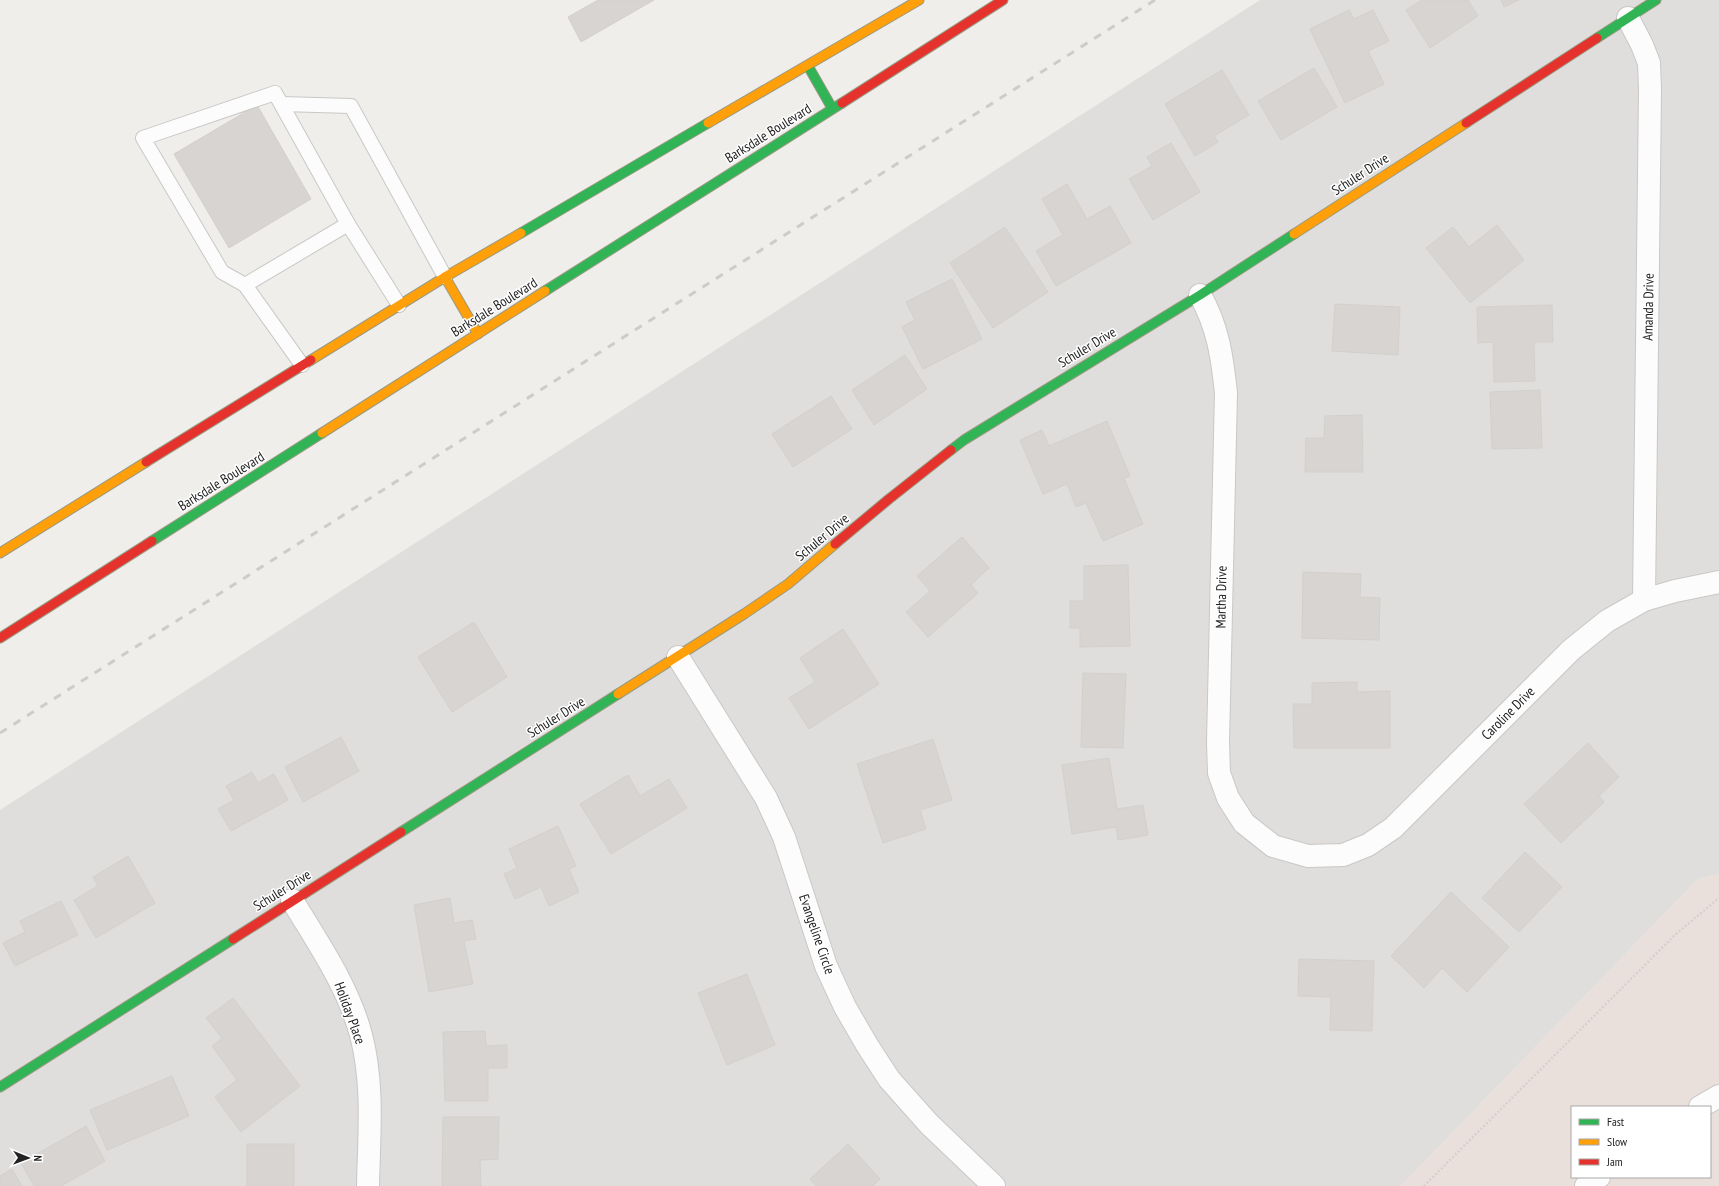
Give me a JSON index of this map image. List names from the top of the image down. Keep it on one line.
{"streets":{"main road":["Barksdale Boulevard","Schuler Drive"],"street":["Amanda Drive","Martha Drive","Caroline Drive","Evangeline Circle","Holiday Place"]},"crossings":[["Schuler Drive","Amanda Drive"],["Schuler Drive","Martha Drive"],["Schuler Drive","Evangeline Circle"],["Schuler Drive","Holiday Place"],["Amanda Drive","Caroline Drive"],["Martha Drive","Caroline Drive"]],"legend":["Fast","Slow","Jam"],"north":"right"}
